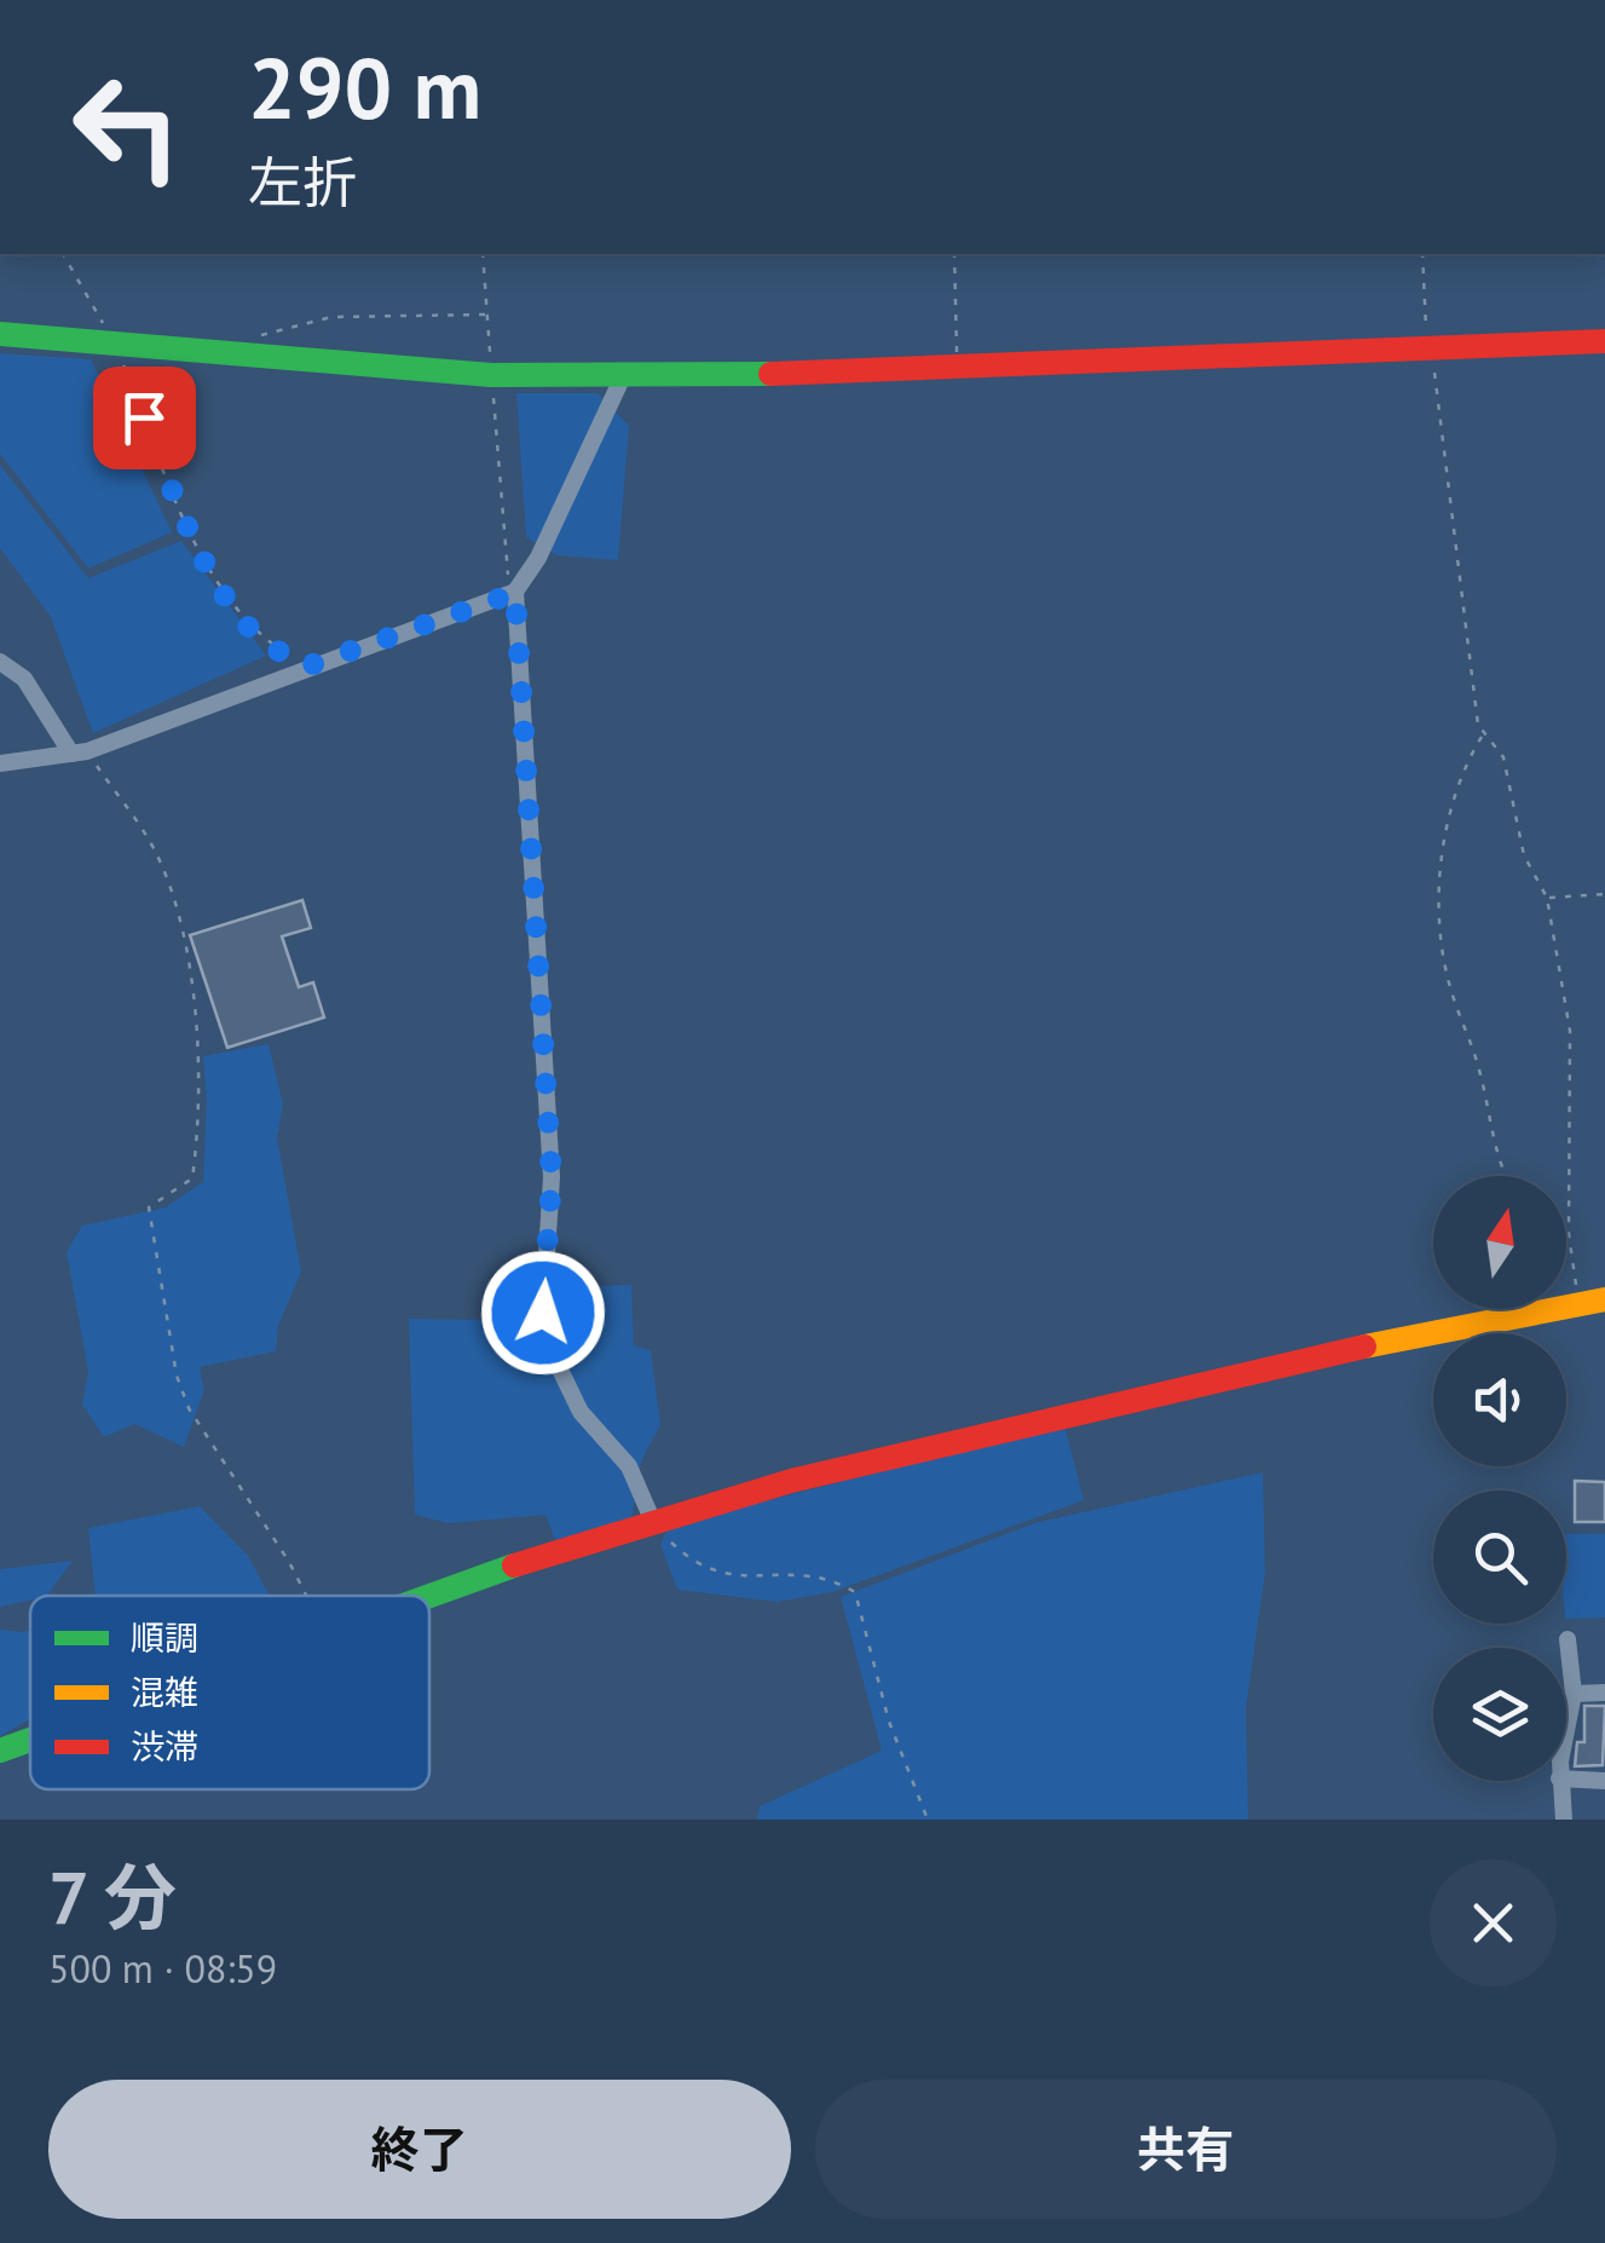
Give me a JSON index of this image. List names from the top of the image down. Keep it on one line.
{"legend":["順調","混雑","渋滞"],"north":"top","page":{"turn":["290 m","左折"],"heading":["7 分","500 m · 08:59"],"buttons":["終了","共有"]}}
